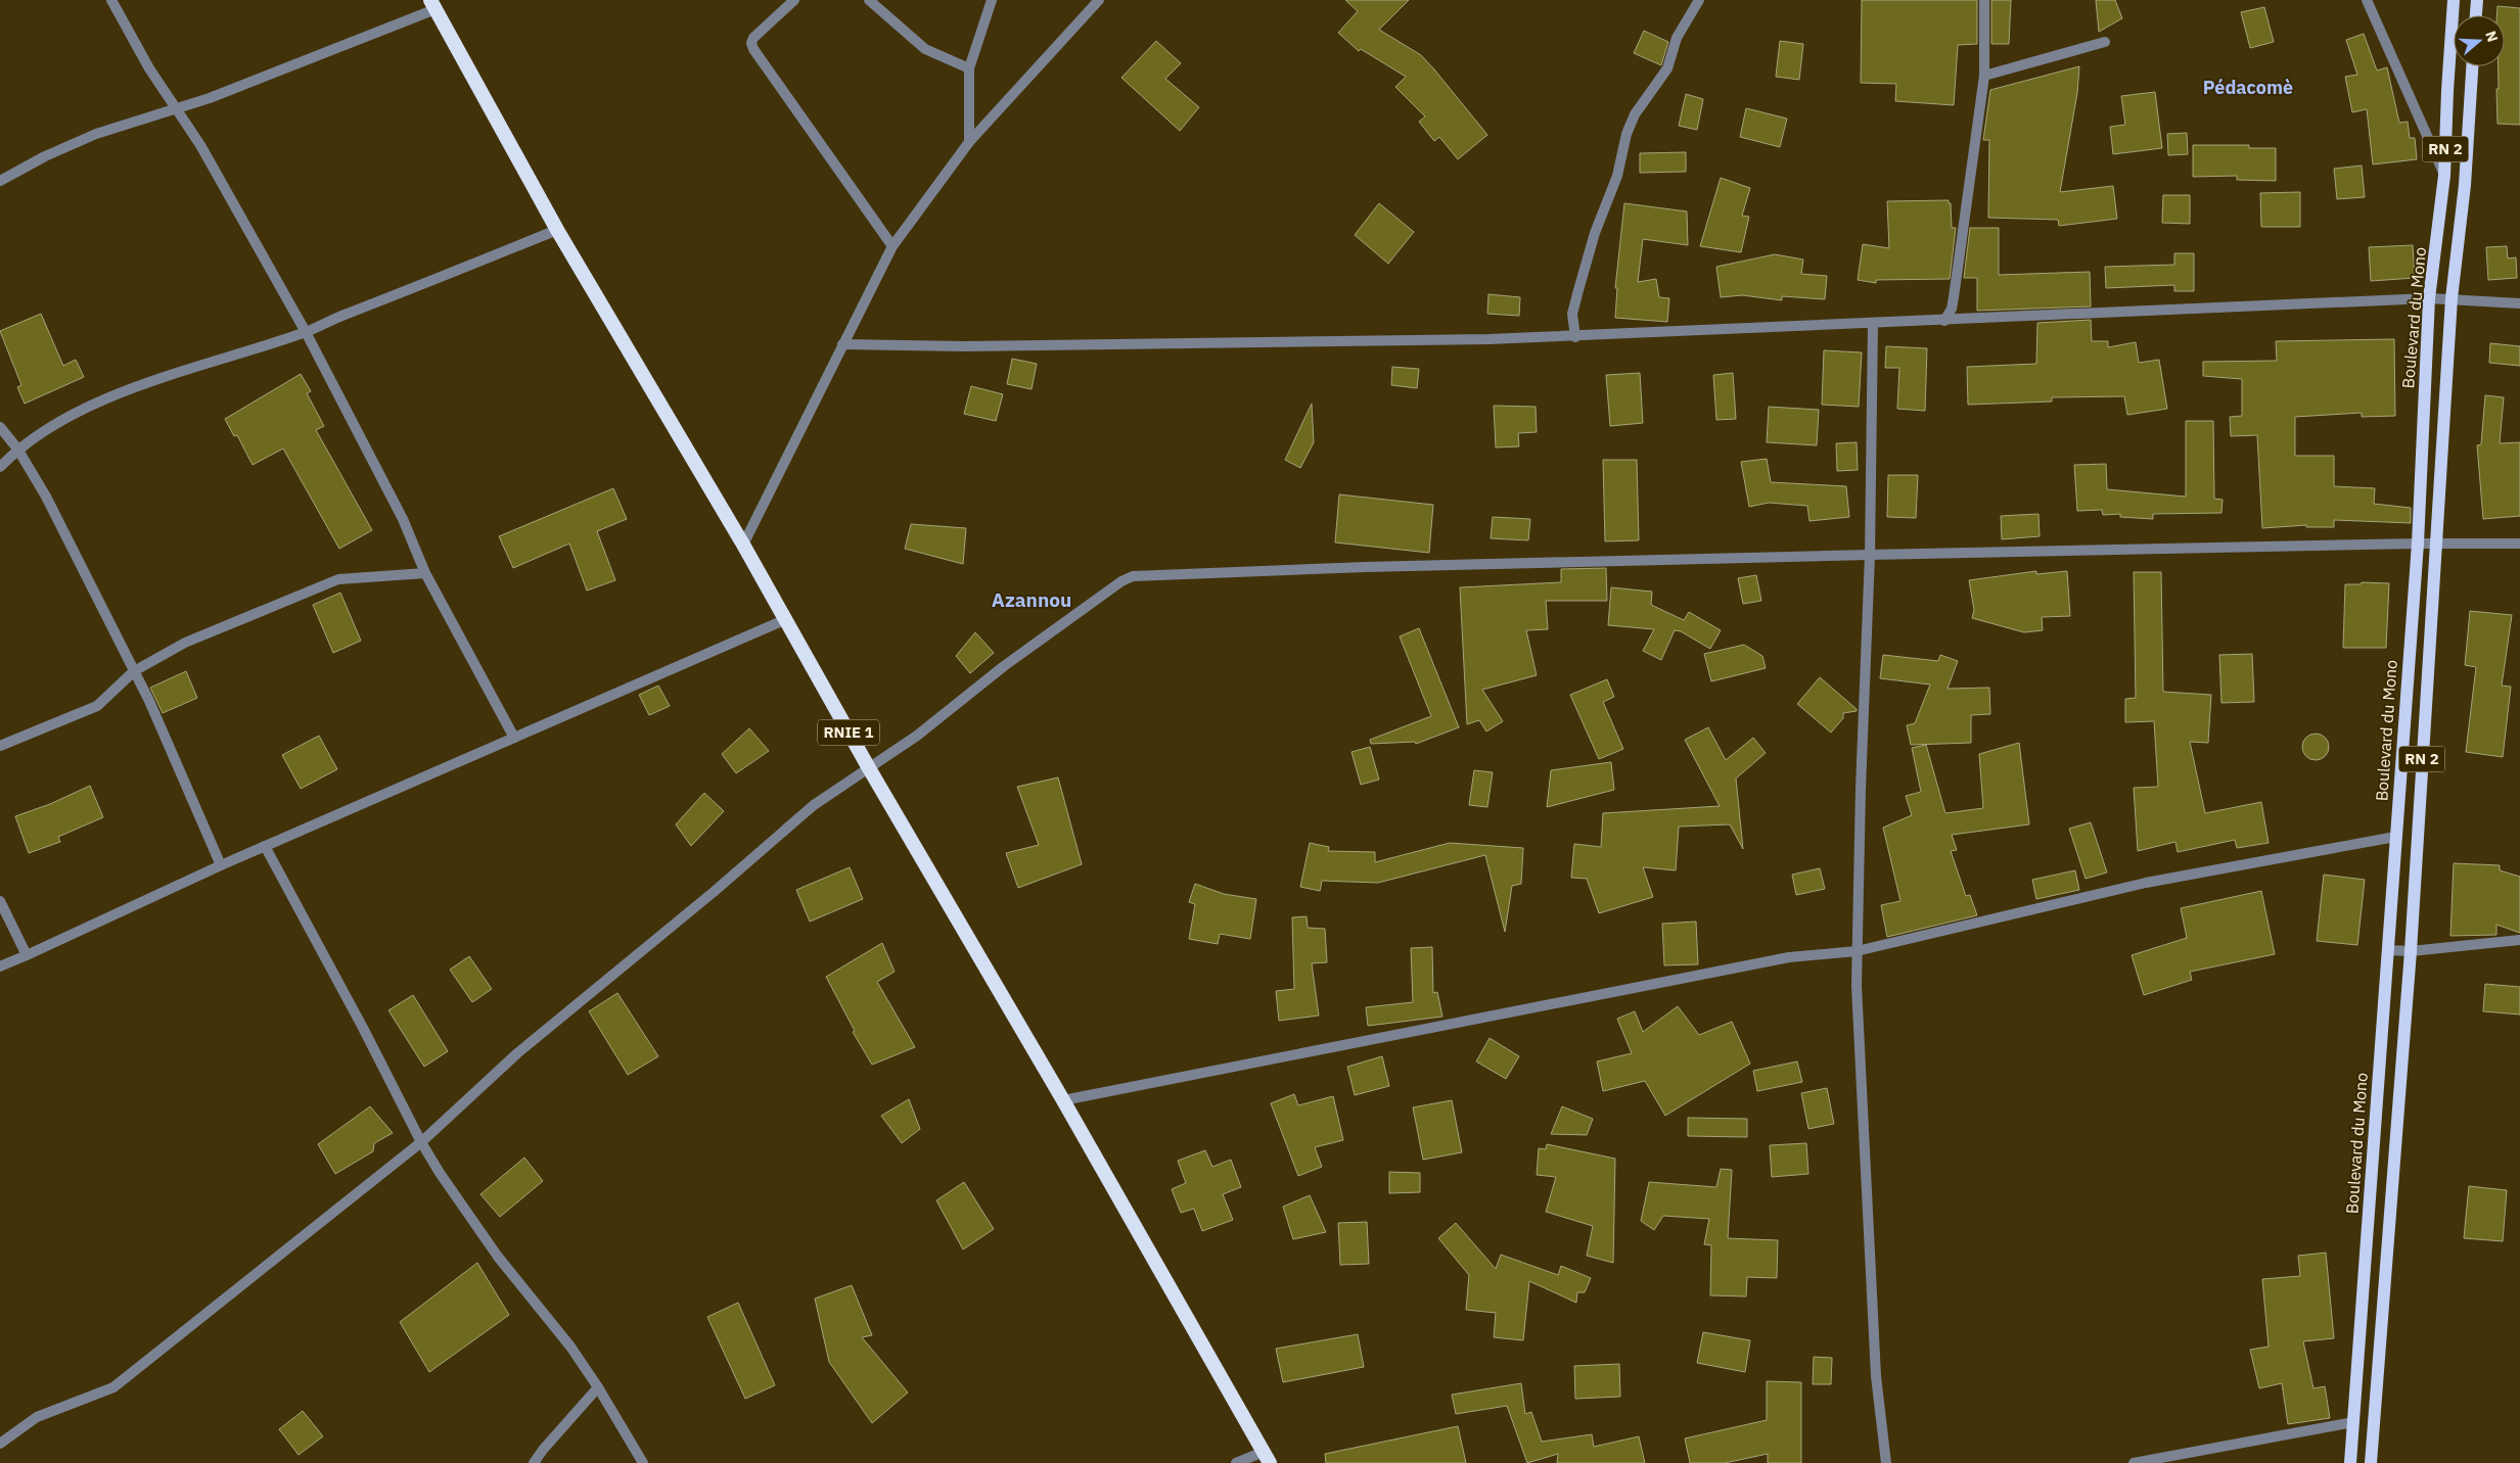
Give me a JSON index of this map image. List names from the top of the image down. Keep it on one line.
{"streets":{"highway":["RNIE 1"],"main road":["RN 2","Boulevard du Mono"]},"districts":["Pédacomè","Azannou"],"north":"right"}
